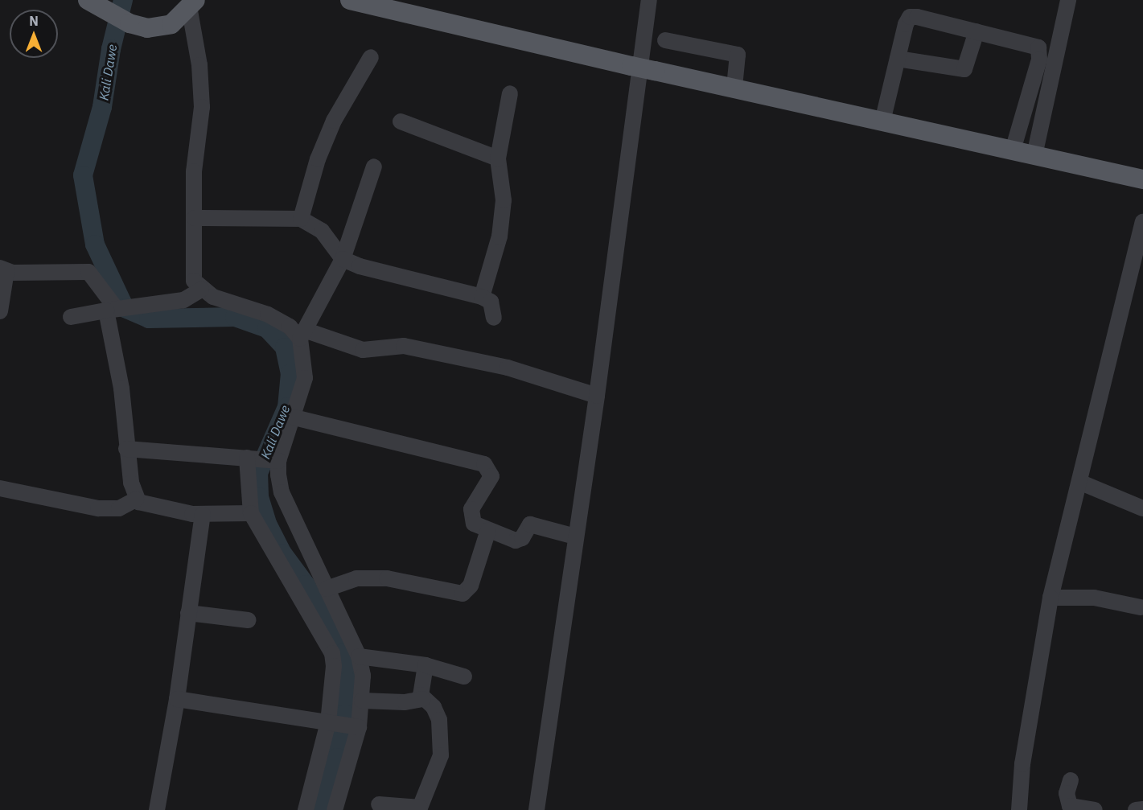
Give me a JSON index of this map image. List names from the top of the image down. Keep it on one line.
{"water":["Kali Dawe"],"north":"top"}
